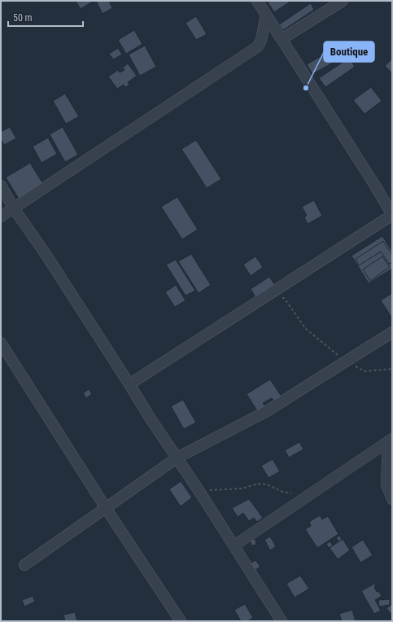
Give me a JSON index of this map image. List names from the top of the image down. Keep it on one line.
{"places":["Boutique"],"scale_bar":"50 m"}
